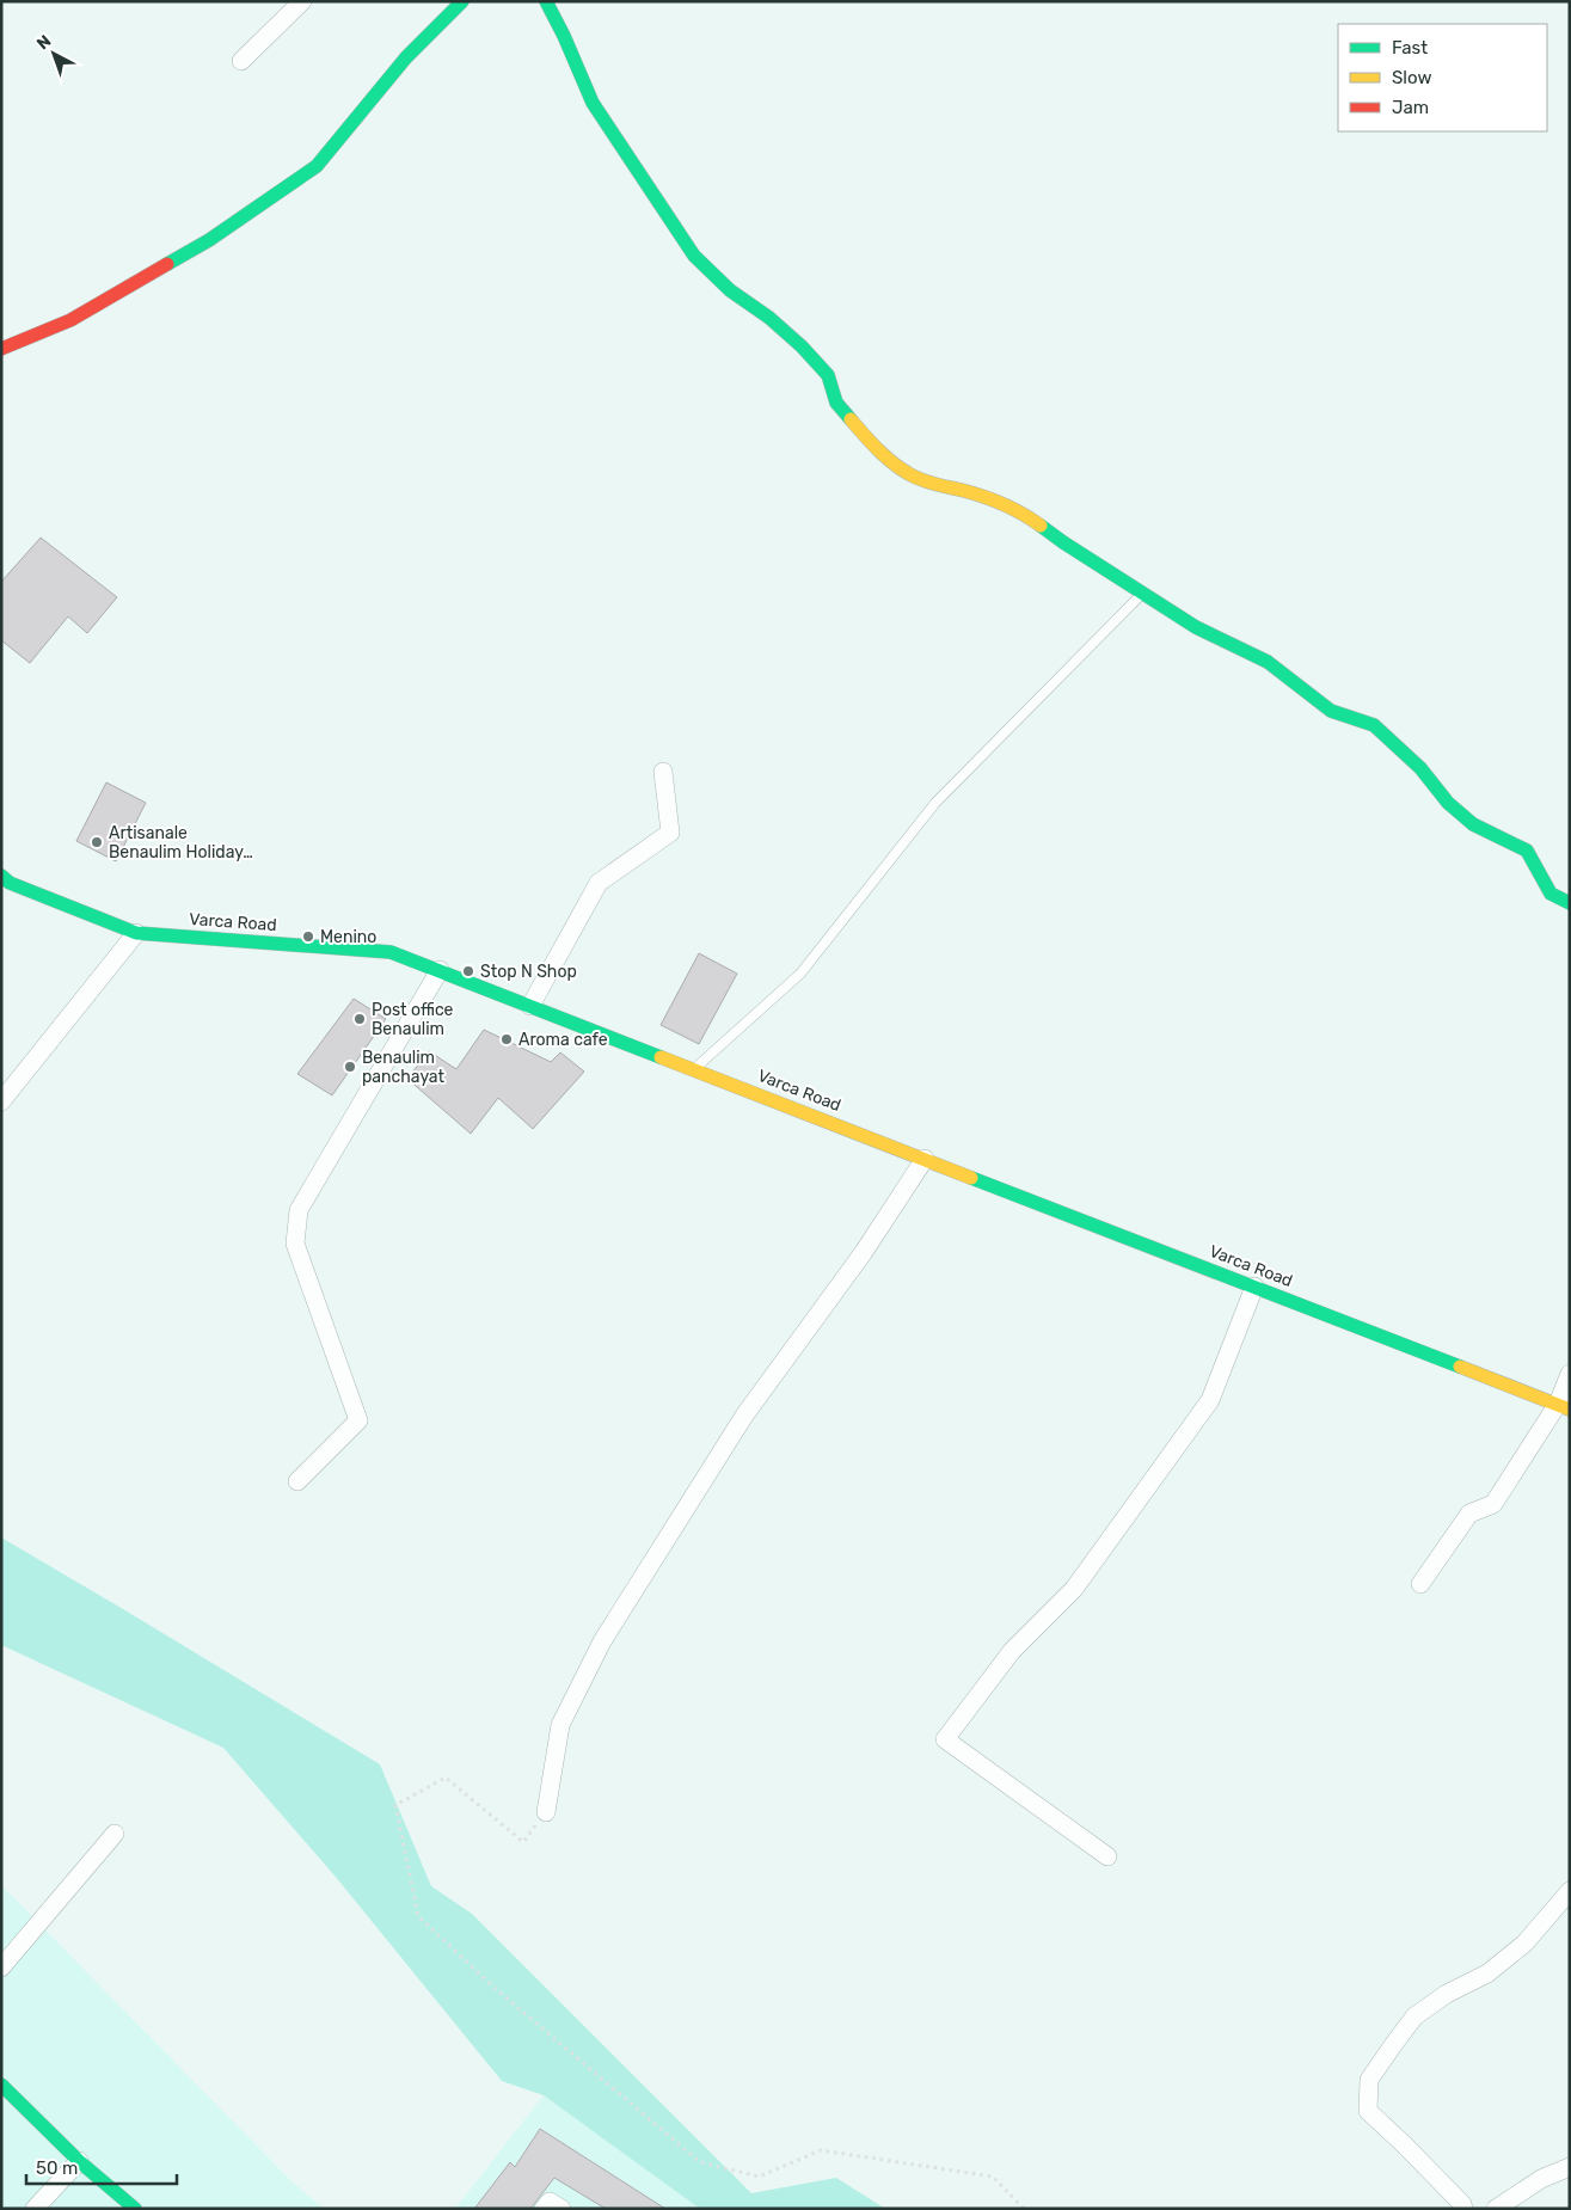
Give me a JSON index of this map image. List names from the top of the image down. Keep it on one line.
{"streets":{"street":["Varca Road"]},"places":["Artisanale Benaulim Holiday…","Menino","Stop N Shop","Post office Benaulim","Aroma cafe","Benaulim panchayat"],"legend":["Fast","Slow","Jam"],"scale_bar":"50 m","north":"top left"}
